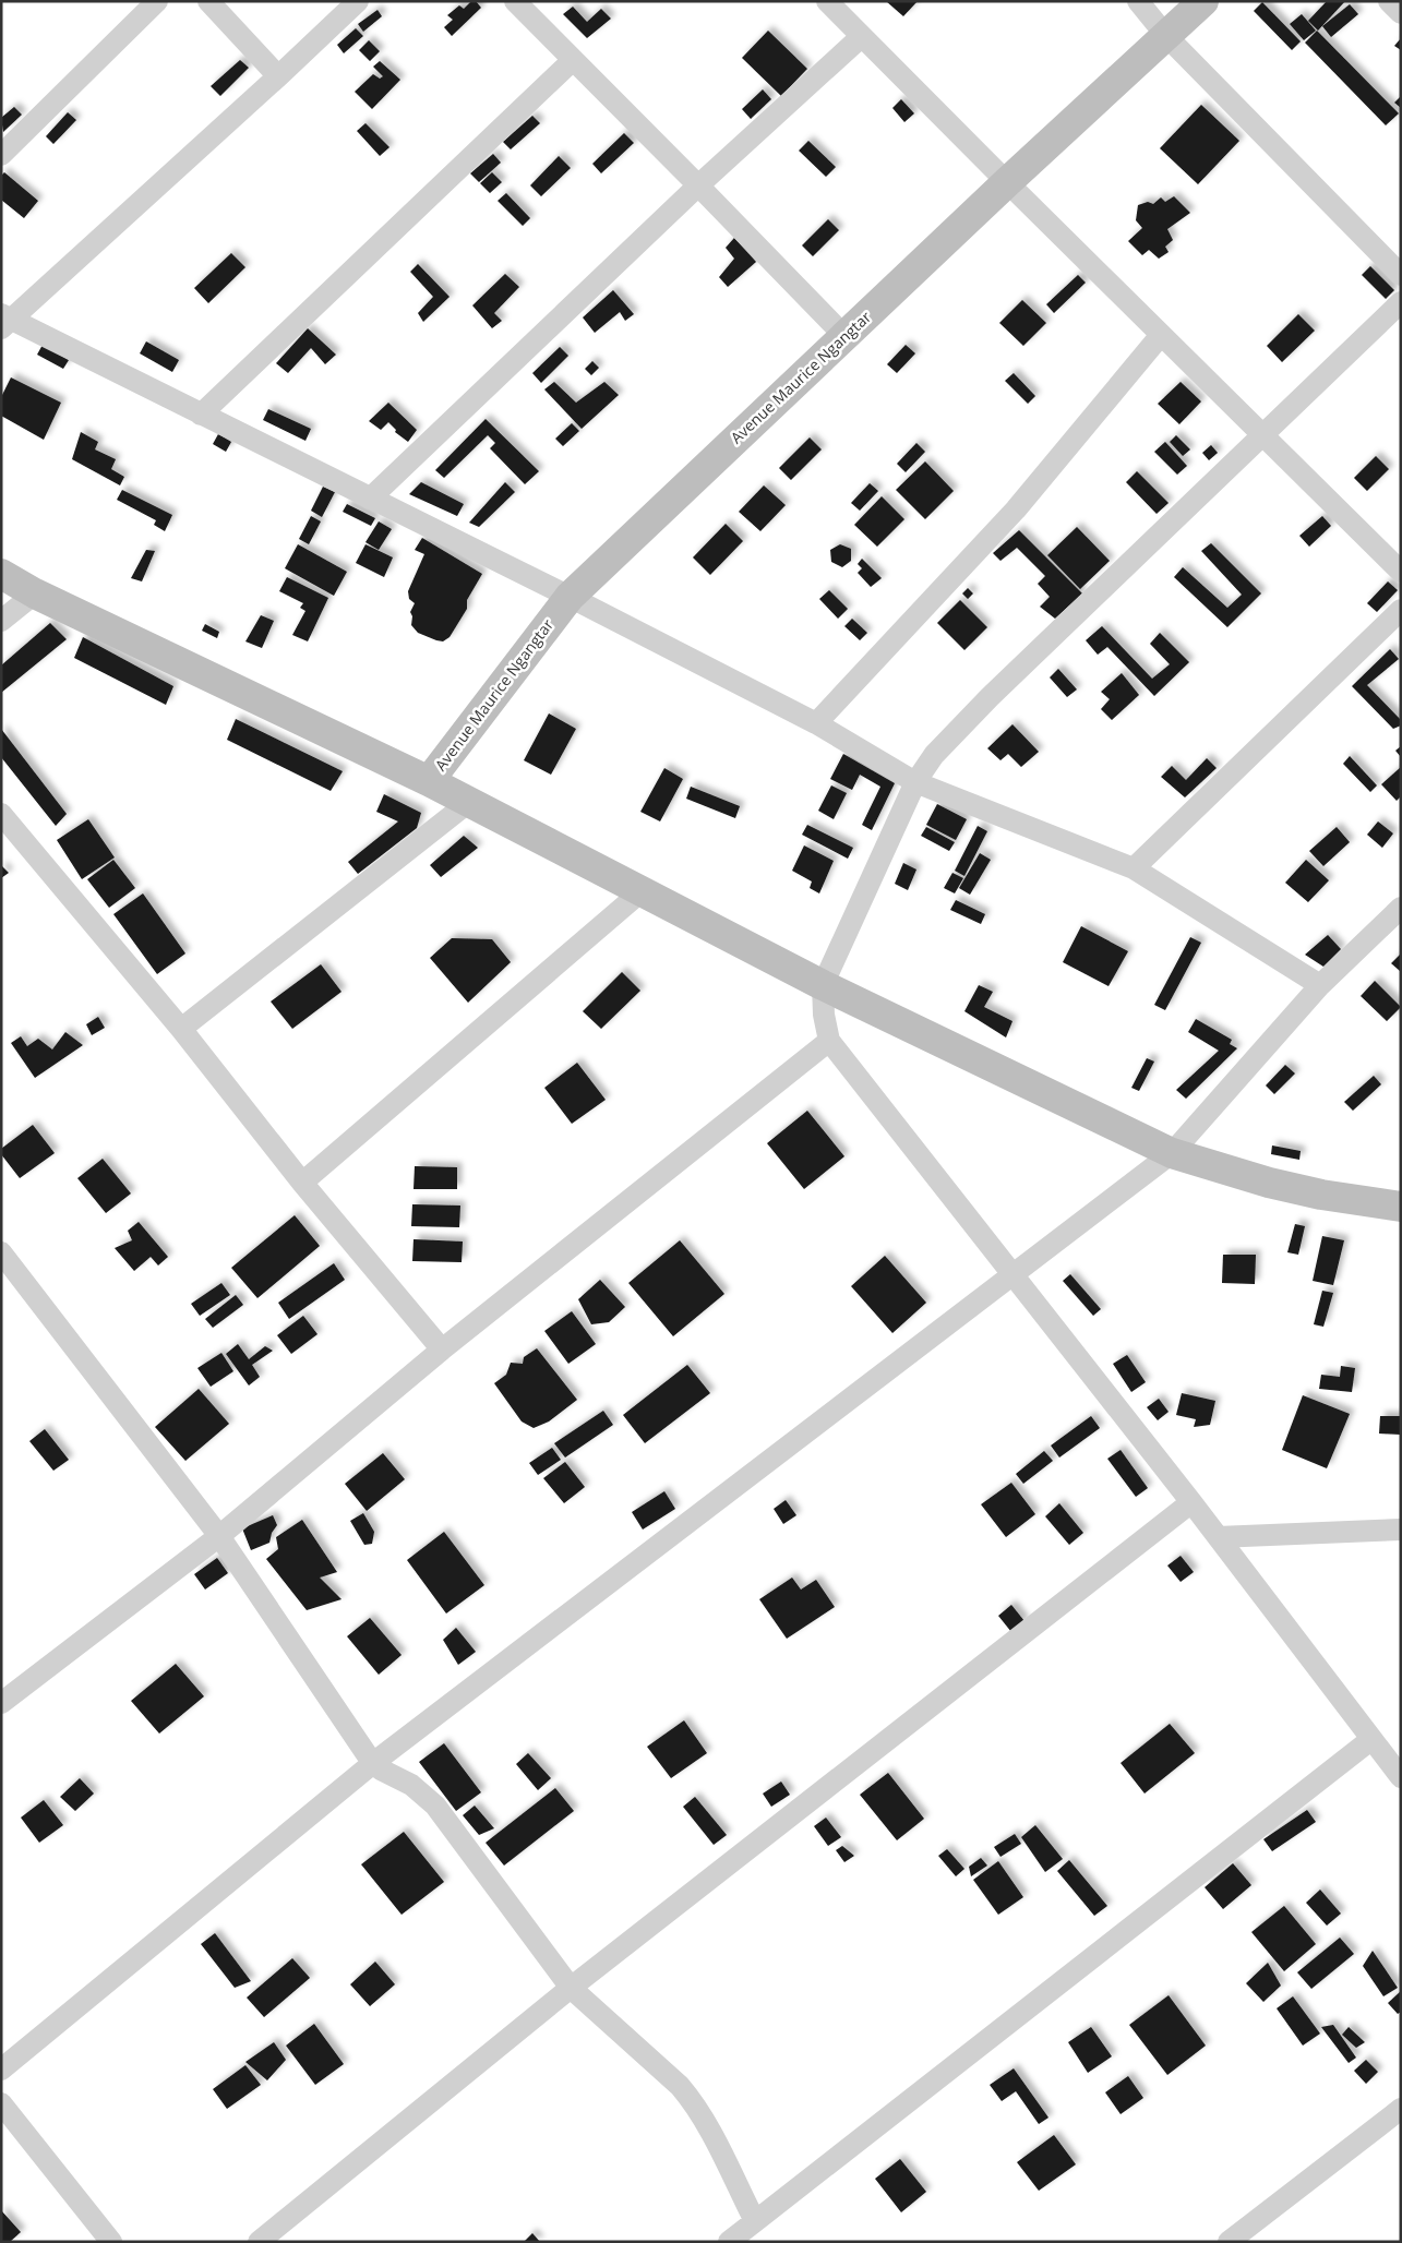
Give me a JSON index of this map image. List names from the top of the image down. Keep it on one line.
{"streets":{"street":["Avenue Maurice Ngangtar"]}}
